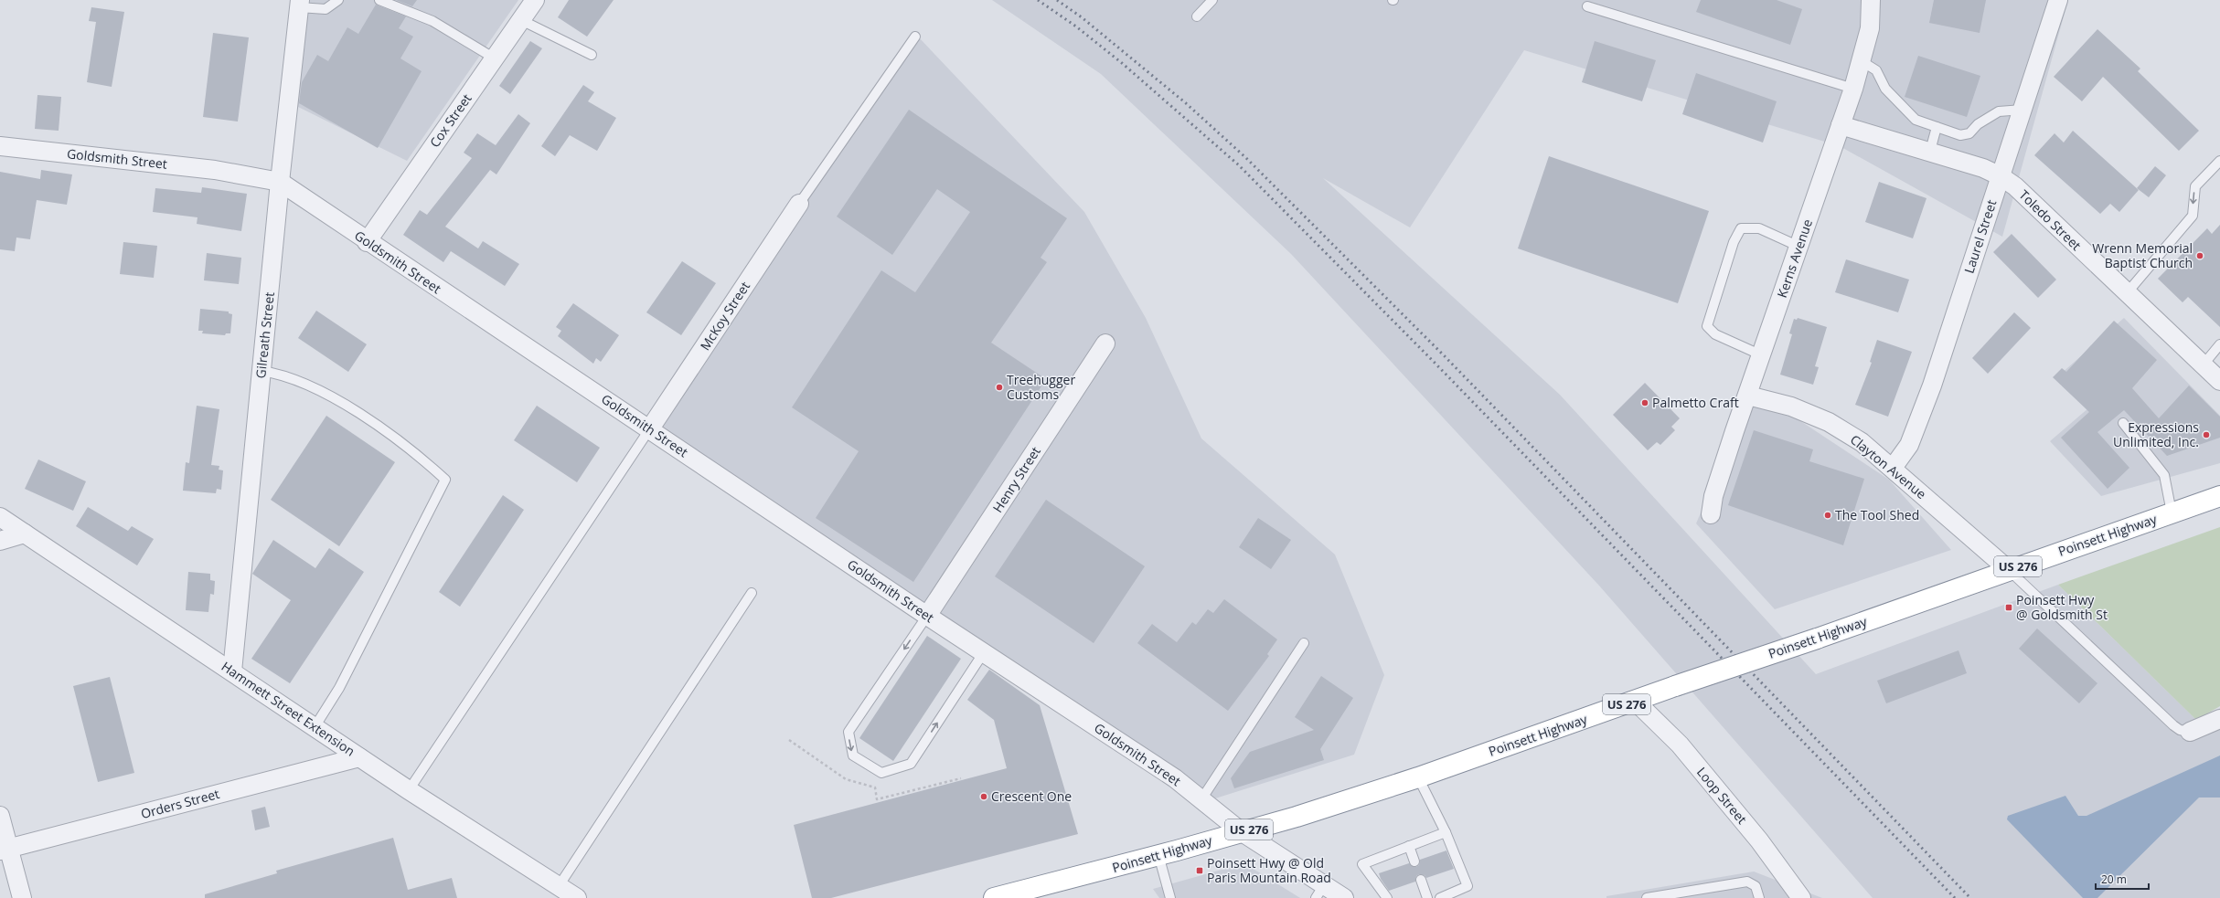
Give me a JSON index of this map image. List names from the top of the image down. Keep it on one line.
{"streets":{"highway":["Poinsett Highway","US 276"],"street":["Cox Street","Goldsmith Street","Toledo Street","Laurel Street","Kerns Avenue","McKoy Street","Gilreath Street","Clayton Avenue","Henry Street","Hammett Street Extension","Loop Street","Orders Street"]},"crossings":[["Cox Street","Goldsmith Street"],["Goldsmith Street","McKoy Street"],["Goldsmith Street","Gilreath Street"],["Goldsmith Street","Henry Street"],["Goldsmith Street","Poinsett Highway"],["Toledo Street","Laurel Street"],["Toledo Street","Kerns Avenue"],["Laurel Street","Clayton Avenue"],["Kerns Avenue","Clayton Avenue"],["Gilreath Street","Hammett Street Extension"],["Clayton Avenue","Poinsett Highway"],["Poinsett Highway","Loop Street"],["Hammett Street Extension","Orders Street"]],"places":{"other":["Wrenn Memorial Baptist Church","Treehugger Customs","Palmetto Craft","Expressions Unlimited, Inc.","The Tool Shed","Crescent One"],"transit":["Poinsett Hwy @ Goldsmith St","Poinsett Hwy @ Old Paris Mountain Road"]},"scale_bar":"20 m"}
